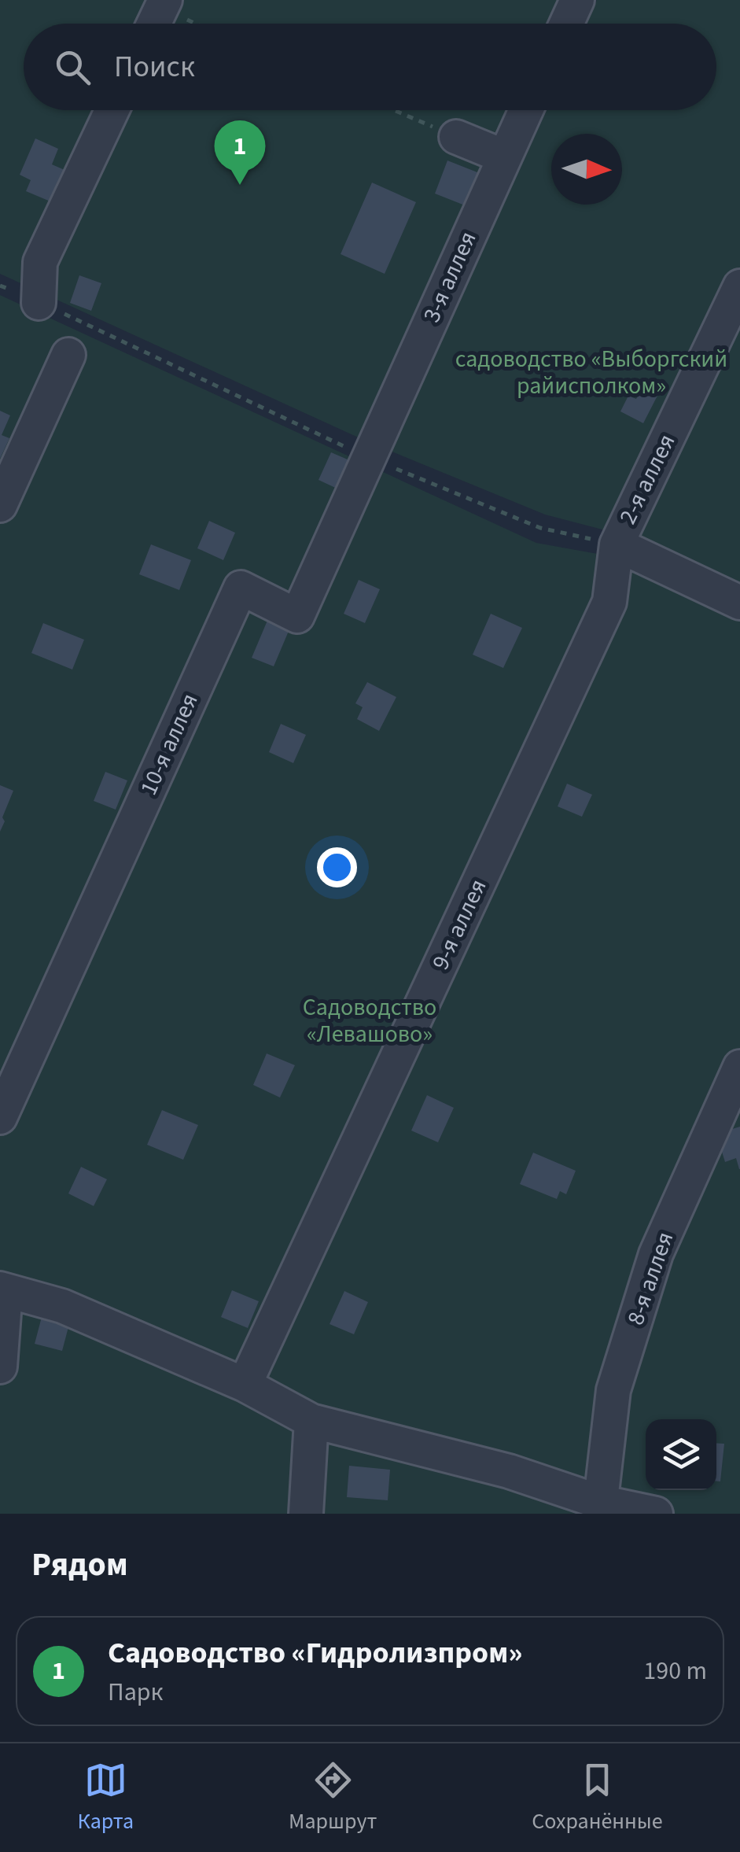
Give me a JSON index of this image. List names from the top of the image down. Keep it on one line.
{"streets":{"street":["3-я аллея","2-я аллея","10-я аллея","9-я аллея","8-я аллея"]},"crossings":[["3-я аллея","10-я аллея"],["2-я аллея","9-я аллея"]],"parks":["садоводство «Выборгский райисполком»","Садоводство «Левашово»"],"north":"right","page":{"search":"Поиск","pins":"1","heading":"Рядом","list":[{"mark":"1","name":"Садоводство «Гидролизпром»","note":"Парк","value":"190 m"}],"nav":["Карта","Маршрут","Сохранённые"]}}
